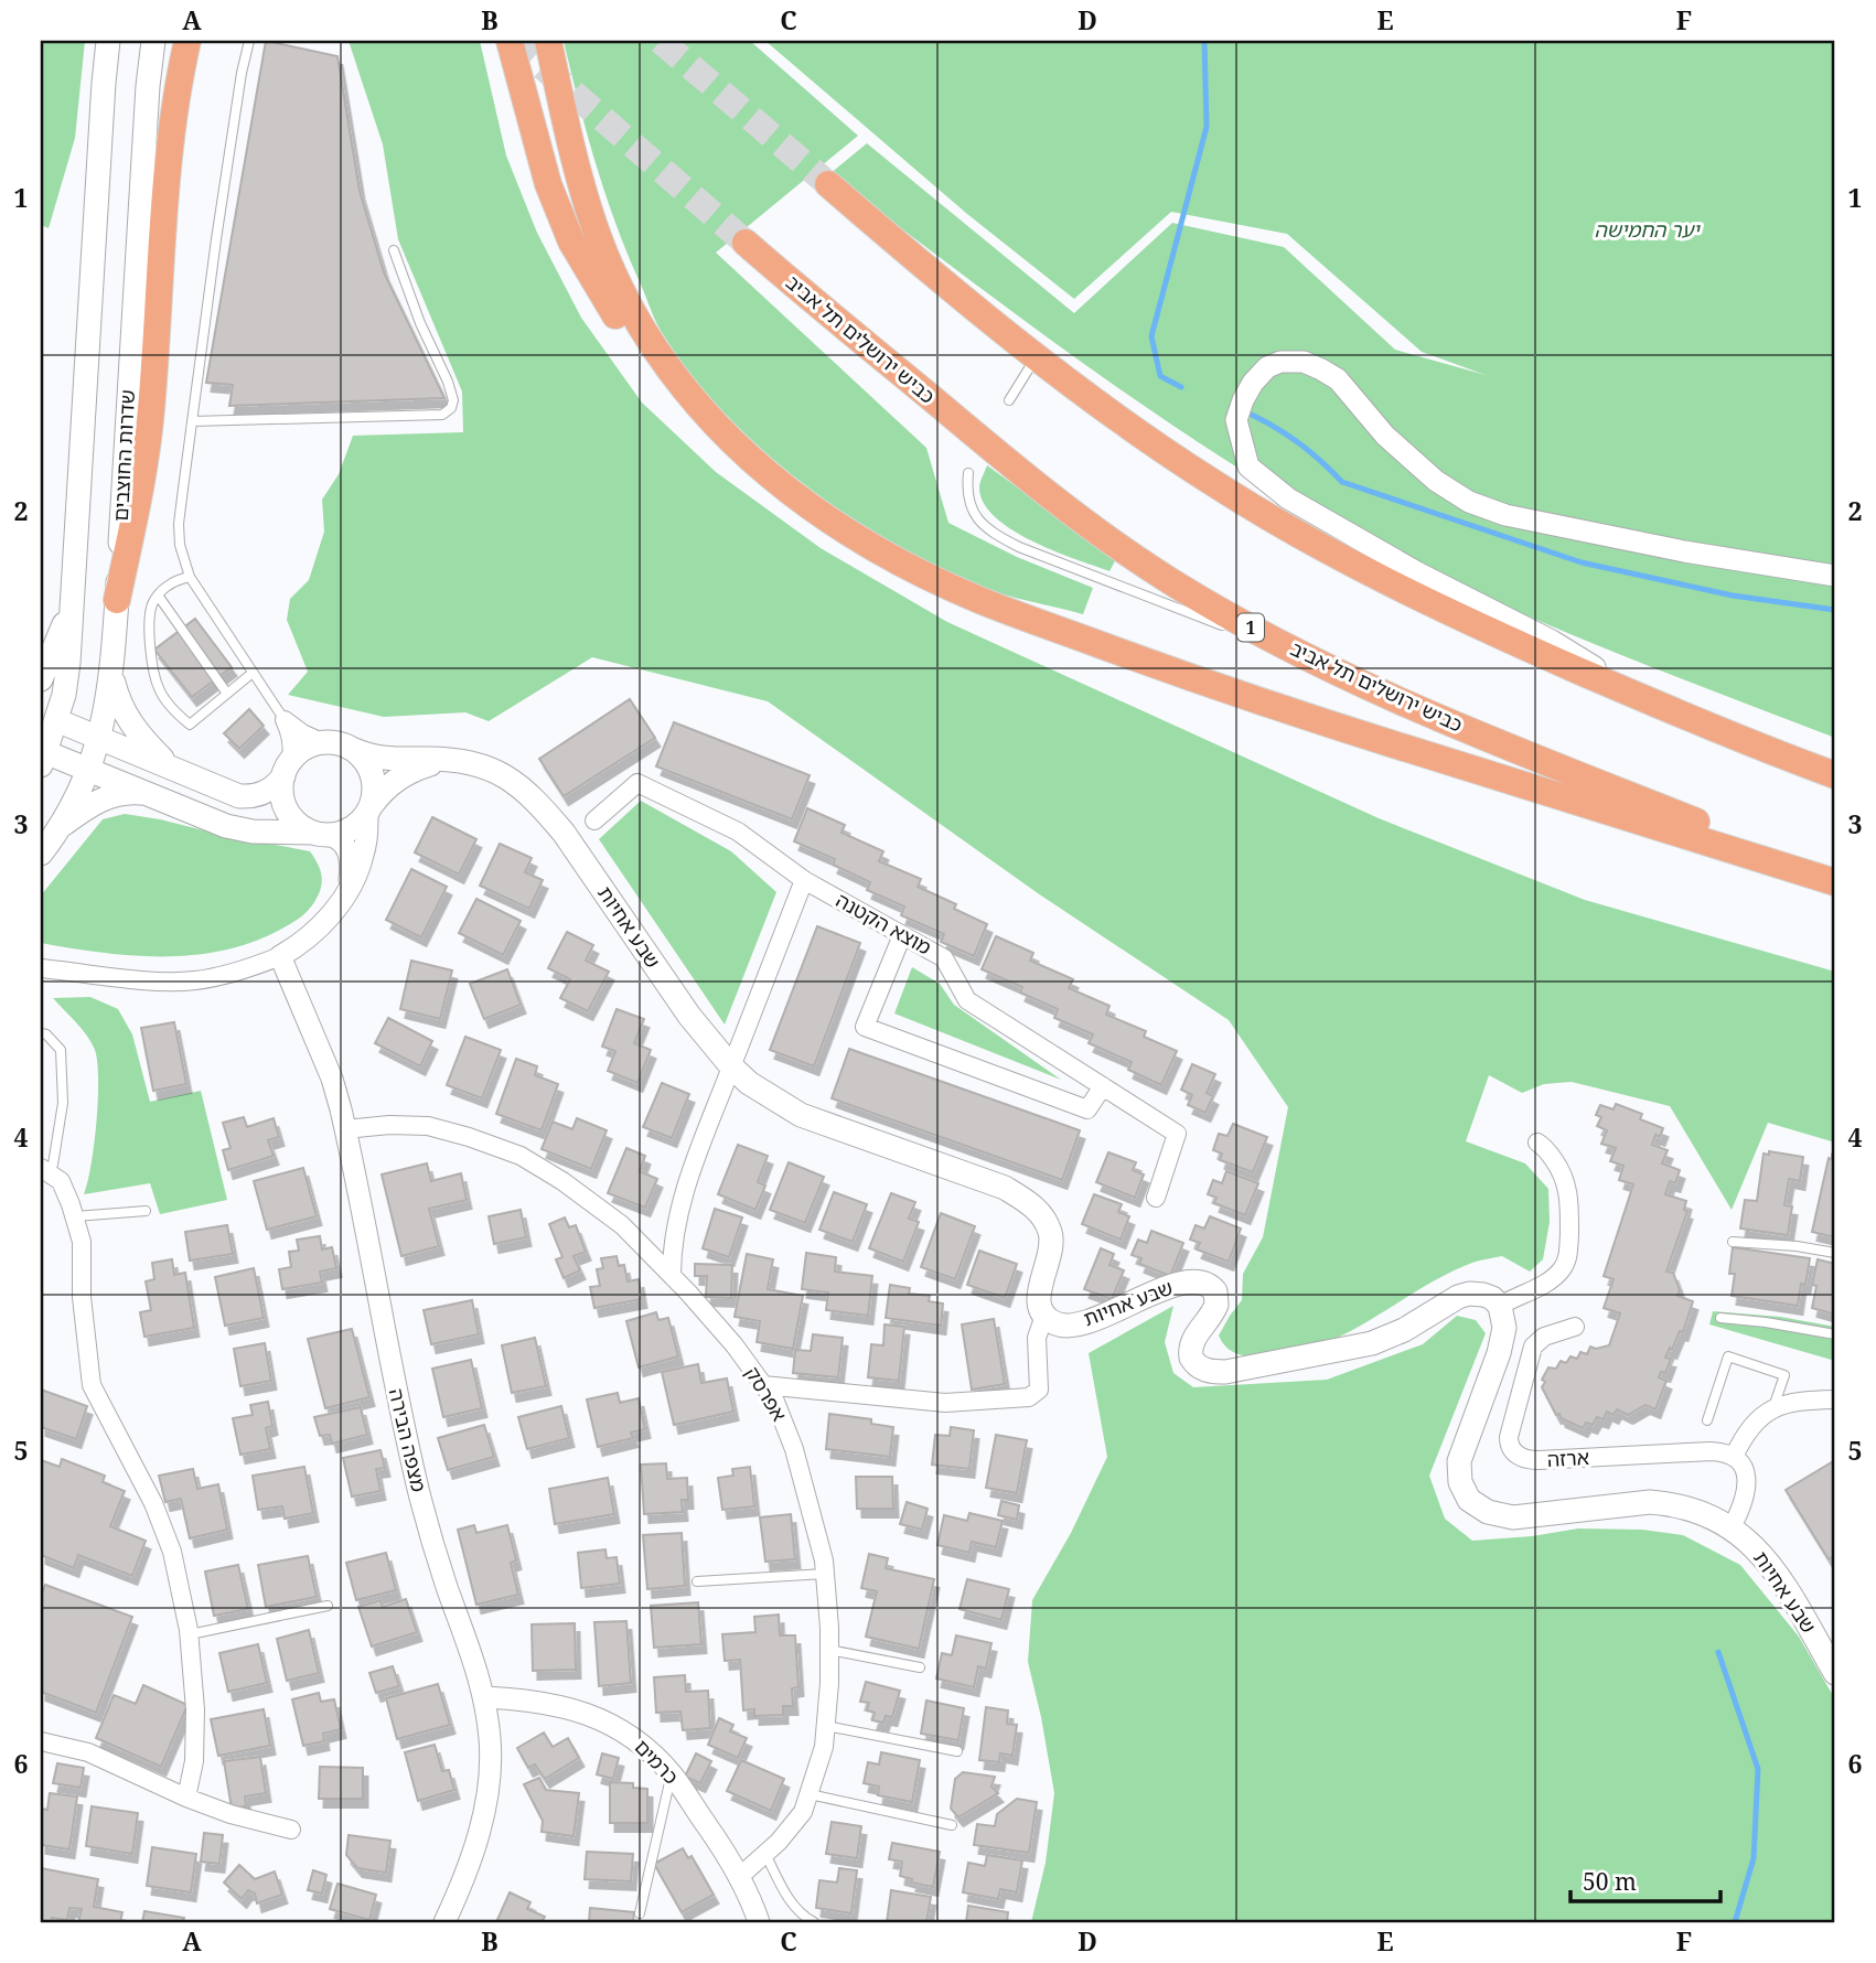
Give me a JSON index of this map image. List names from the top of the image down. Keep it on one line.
{"streets":{"highway":["כביש ירושלים תל אביב","1"],"main road":["שדרות החוצבים","שבע אחיות"],"street":["מוצא הקטנה","אפרסק","מצפה הבירה","ארזה","כרמים"]},"crossings":[["אפרסק","מצפה הבירה"],["אפרסק","כרמים"],["מצפה הבירה","כרמים"]],"parks":["יער החמישה"],"scale_bar":"50 m","grid":{"columns":["A","B","C","D","E","F"],"rows":["1","2","3","4","5","6"]}}
